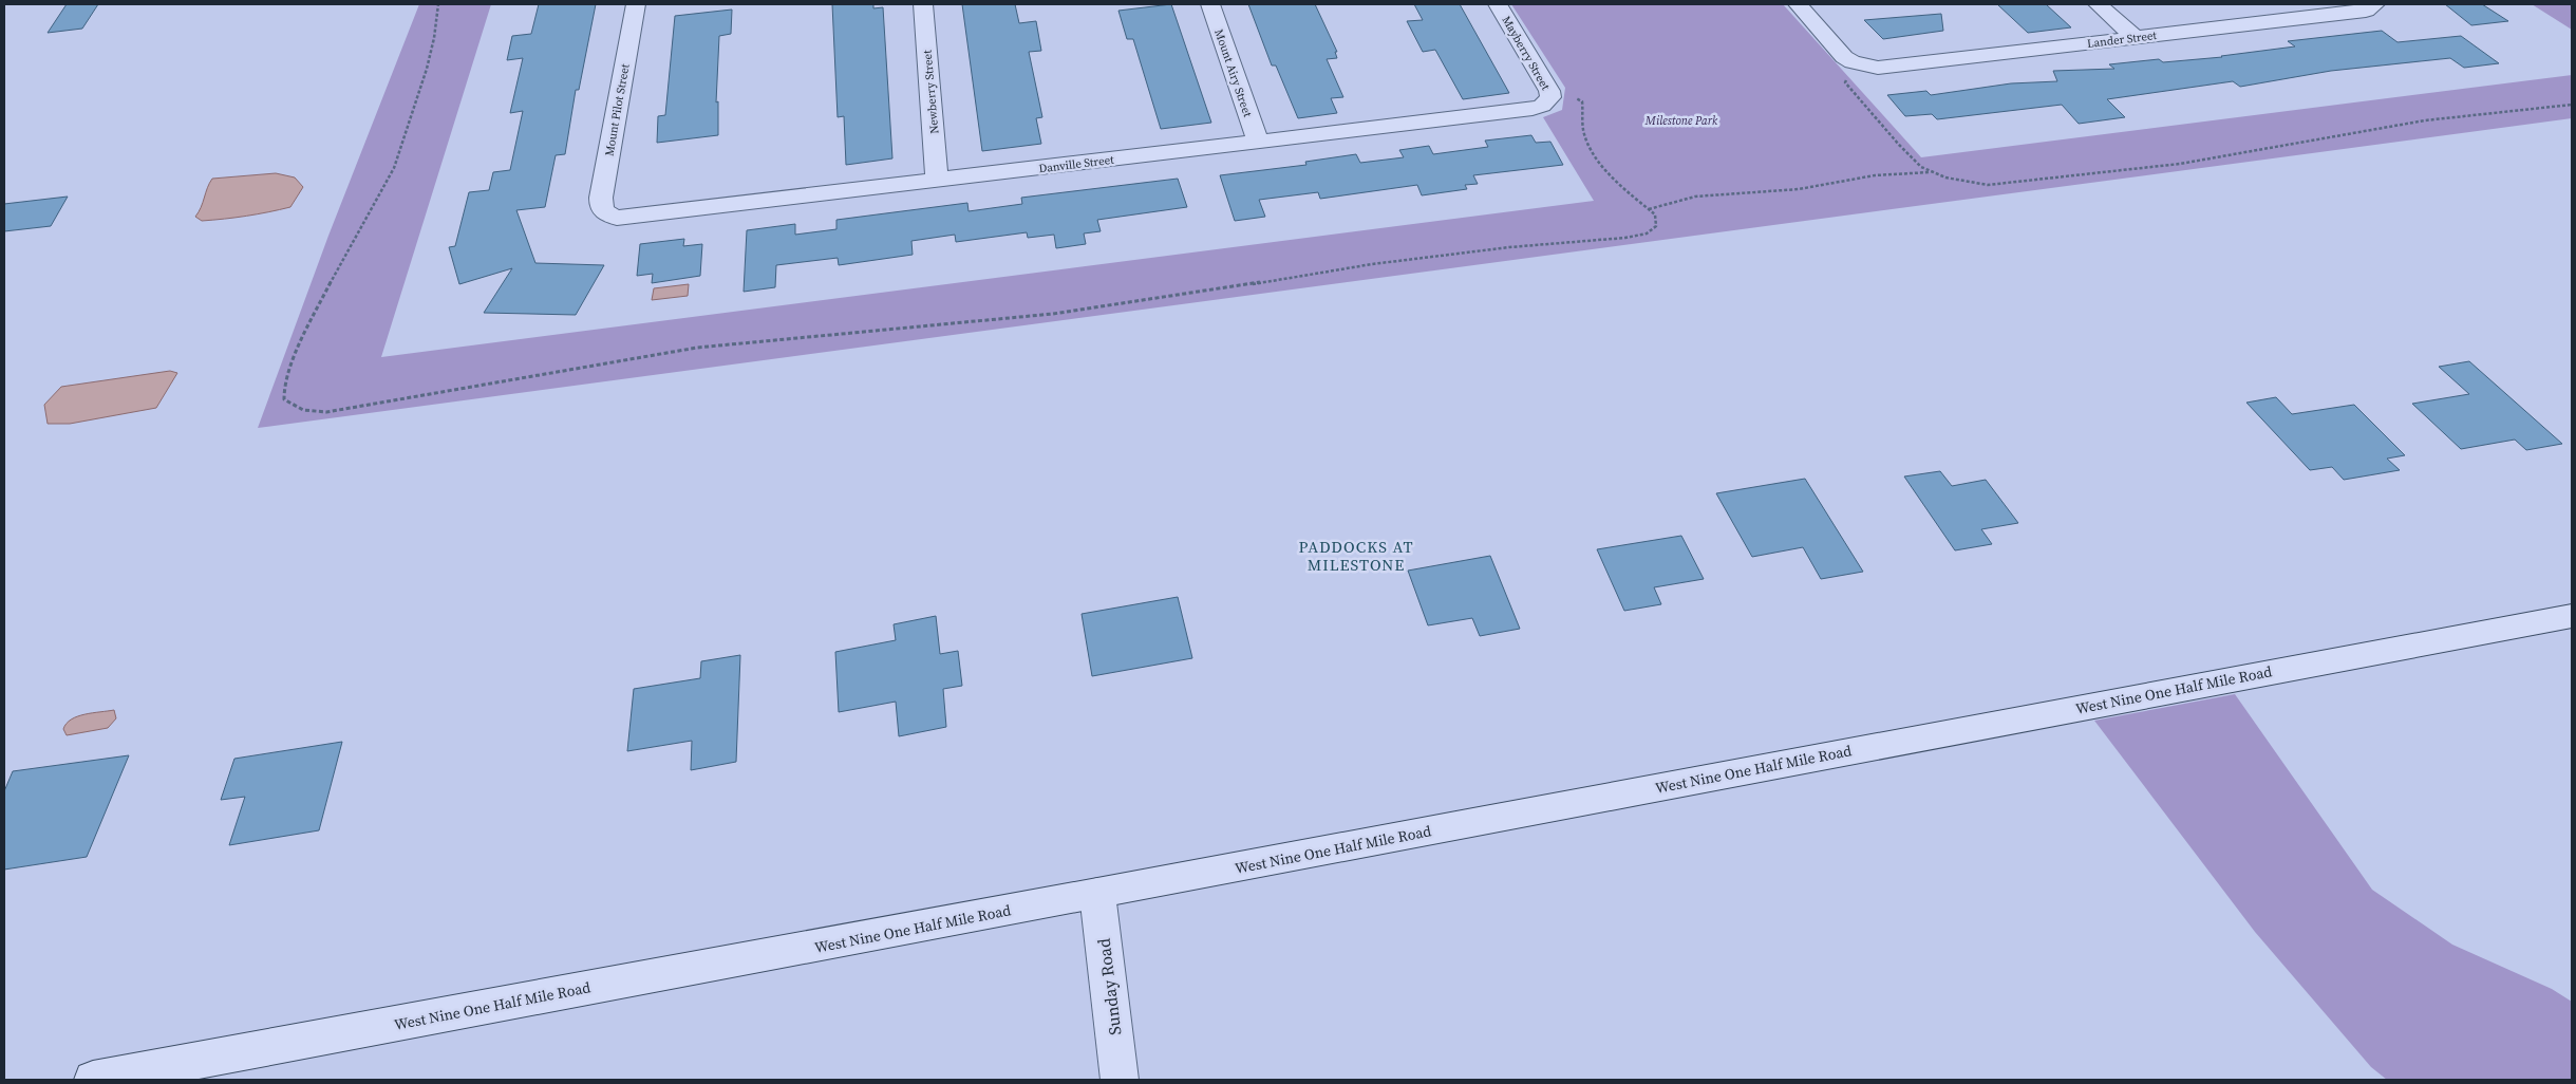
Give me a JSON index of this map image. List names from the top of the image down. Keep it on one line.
{"streets":{"street":["Lander Street","Mayberry Street","Mount Airy Street","Newberry Street","Mount Pilot Street","Danville Street","West Nine One Half Mile Road","Sunday Road"]},"crossings":[["Mayberry Street","Danville Street"],["Mount Airy Street","Danville Street"],["Newberry Street","Danville Street"],["Mount Pilot Street","Danville Street"],["West Nine One Half Mile Road","Sunday Road"]],"districts":["PADDOCKS AT MILESTONE"],"parks":["Milestone Park"]}
